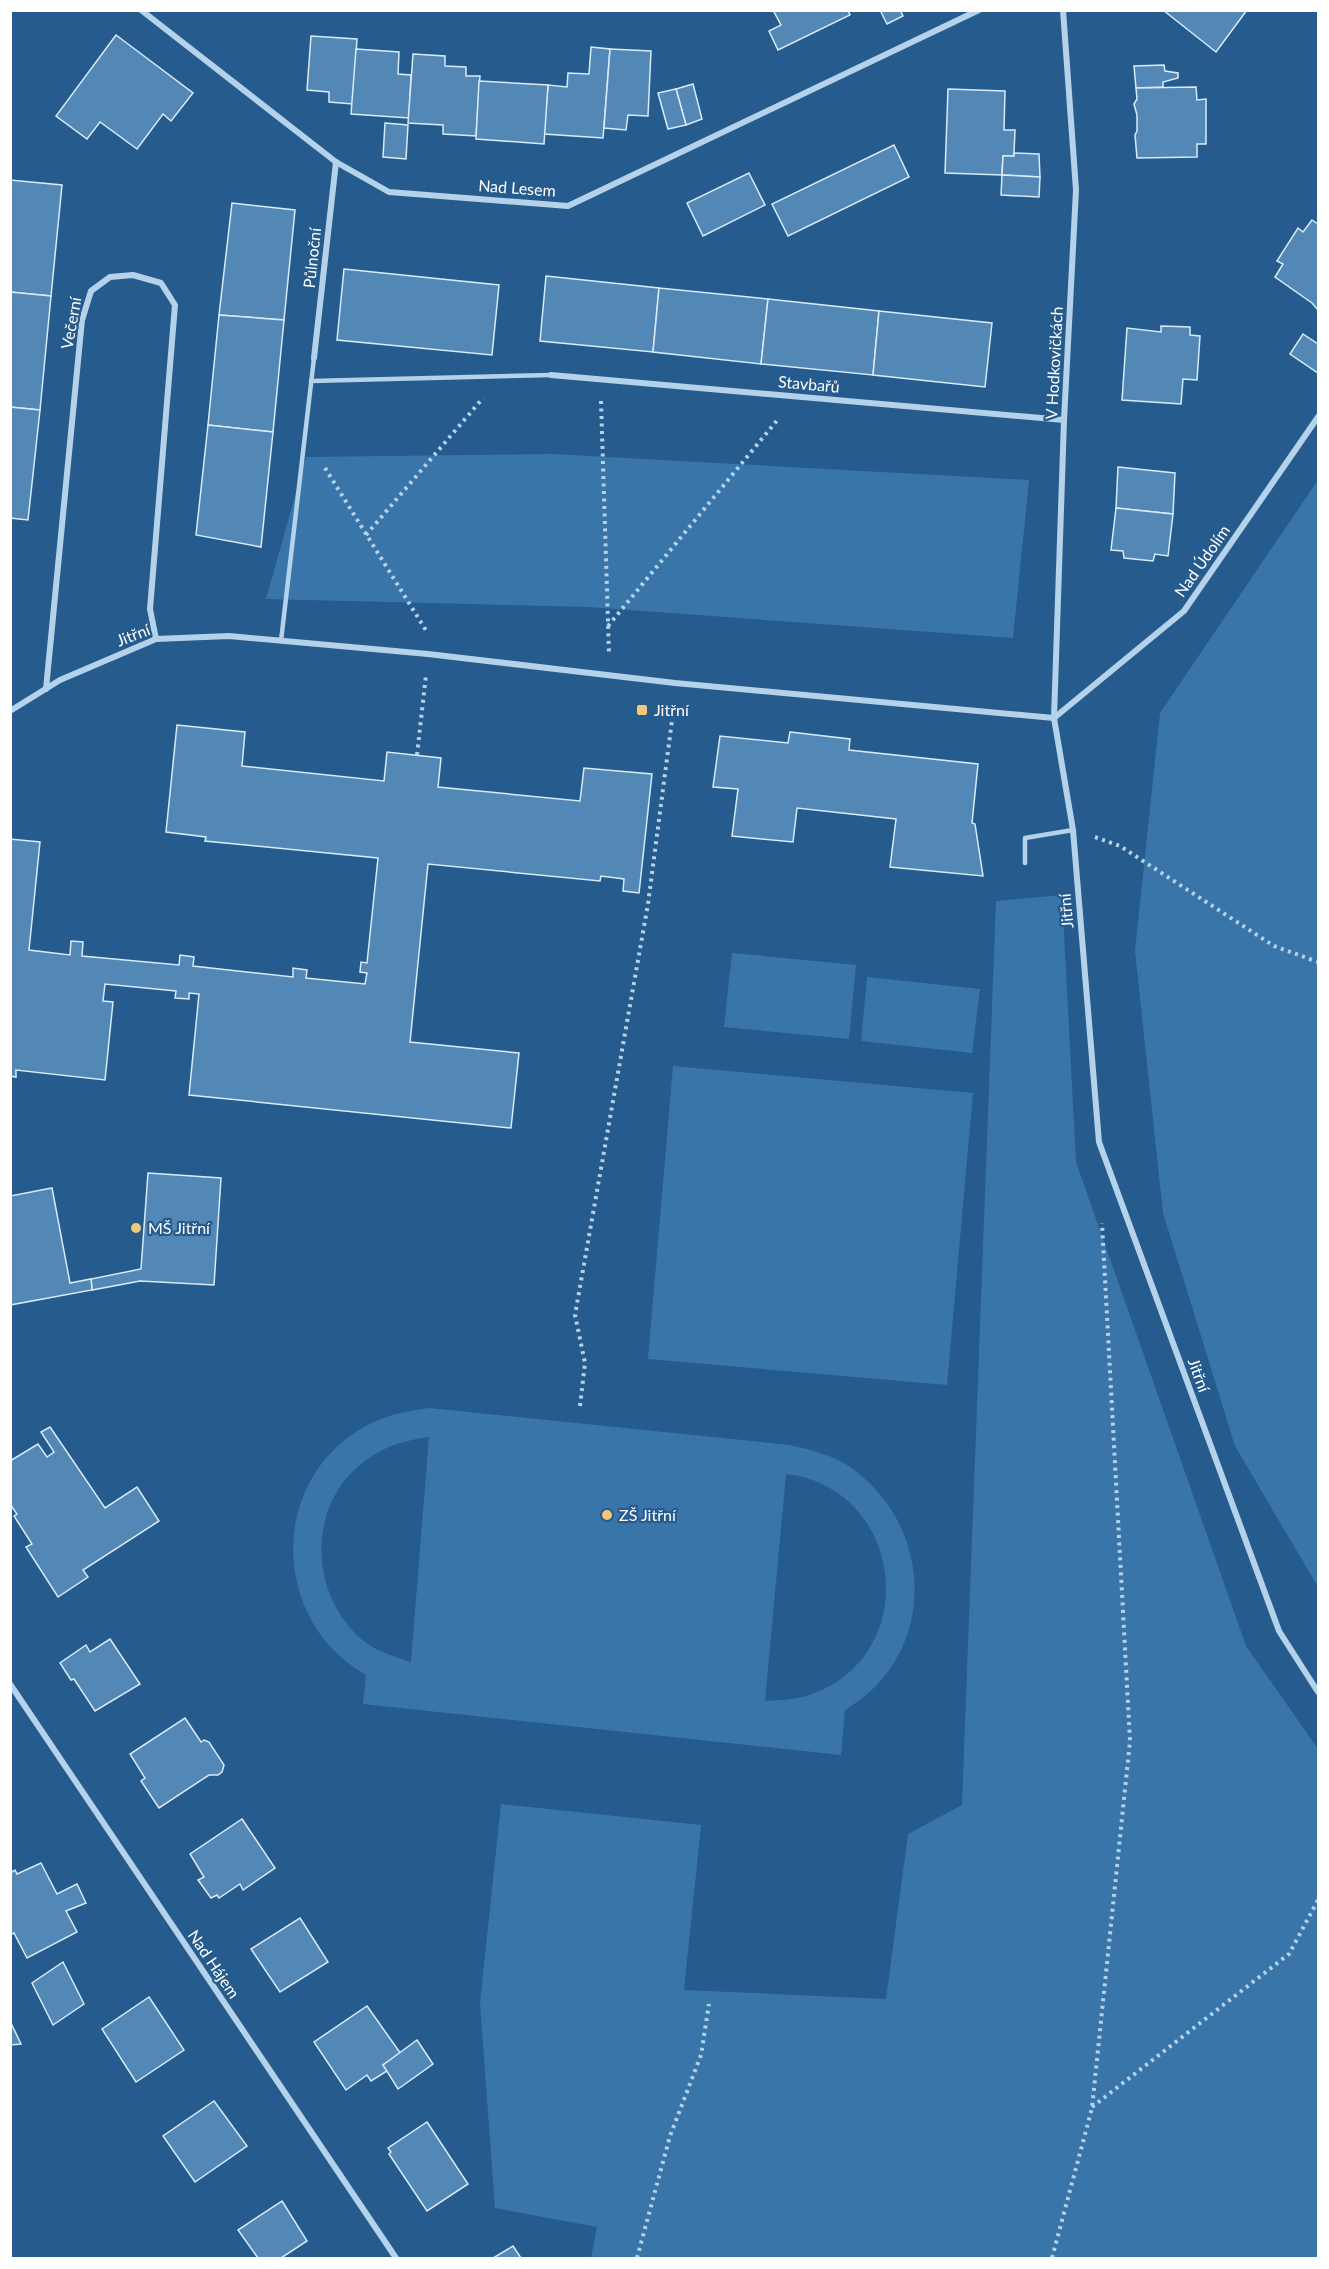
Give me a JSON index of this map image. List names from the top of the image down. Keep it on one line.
{"streets":{"street":["Nad Lesem","Půlnoční","Večerní","V Hodkovičkách","Stavbařů","Nad Údolím","Jitřní","Nad Hájem"]},"crossings":[["Nad Lesem","Půlnoční"],["Večerní","Jitřní"],["V Hodkovičkách","Stavbařů"],["V Hodkovičkách","Nad Údolím"],["V Hodkovičkách","Jitřní"],["Nad Údolím","Jitřní"]],"places":{"transit":["Jitřní"],"other":["MŠ Jitřní","ZŠ Jitřní"]}}
